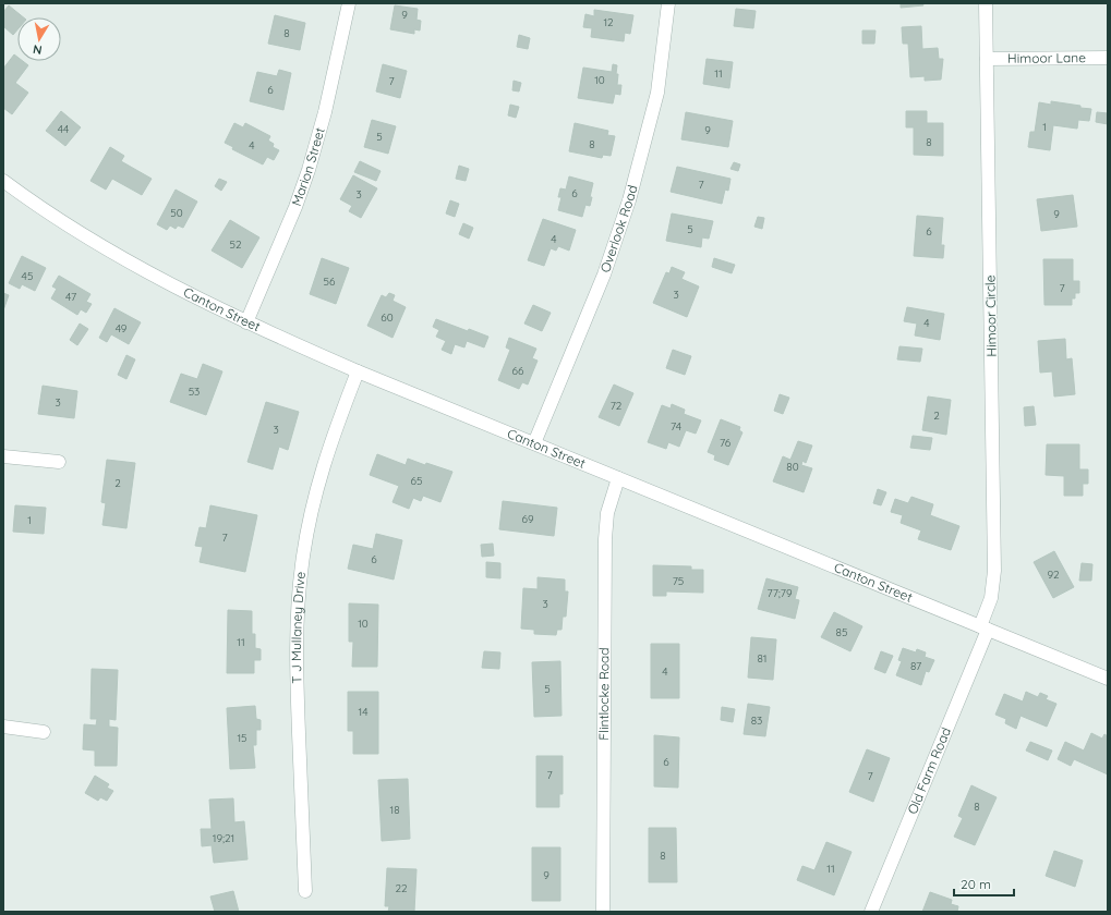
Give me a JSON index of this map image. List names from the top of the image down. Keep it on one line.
{"streets":{"street":["Himoor Lane","Marion Street","Overlook Road","Canton Street","Himoor Circle","T J Mullaney Drive","Flintlocke Road","Old Farm Road"]},"crossings":[["Himoor Lane","Himoor Circle"],["Marion Street","Canton Street"],["Overlook Road","Canton Street"],["Canton Street","Himoor Circle"],["Canton Street","T J Mullaney Drive"],["Canton Street","Flintlocke Road"],["Canton Street","Old Farm Road"],["Himoor Circle","Old Farm Road"]],"house_numbers":["9","12","8","11","10","7","6","1","44","9","5","8","8","4","7","6","3","50","9","5","6","4","52","45","56","7","3","47","60","4","49","66","53","3","72","2","74","3","76","80","65","2","69","1","7","6","92","75","77;79","3","10","85","11","81","87","4","5","14","83","15","6","7","7","8","18","19;21","8","11","9","22"],"scale_bar":"20 m","north":"bottom"}
